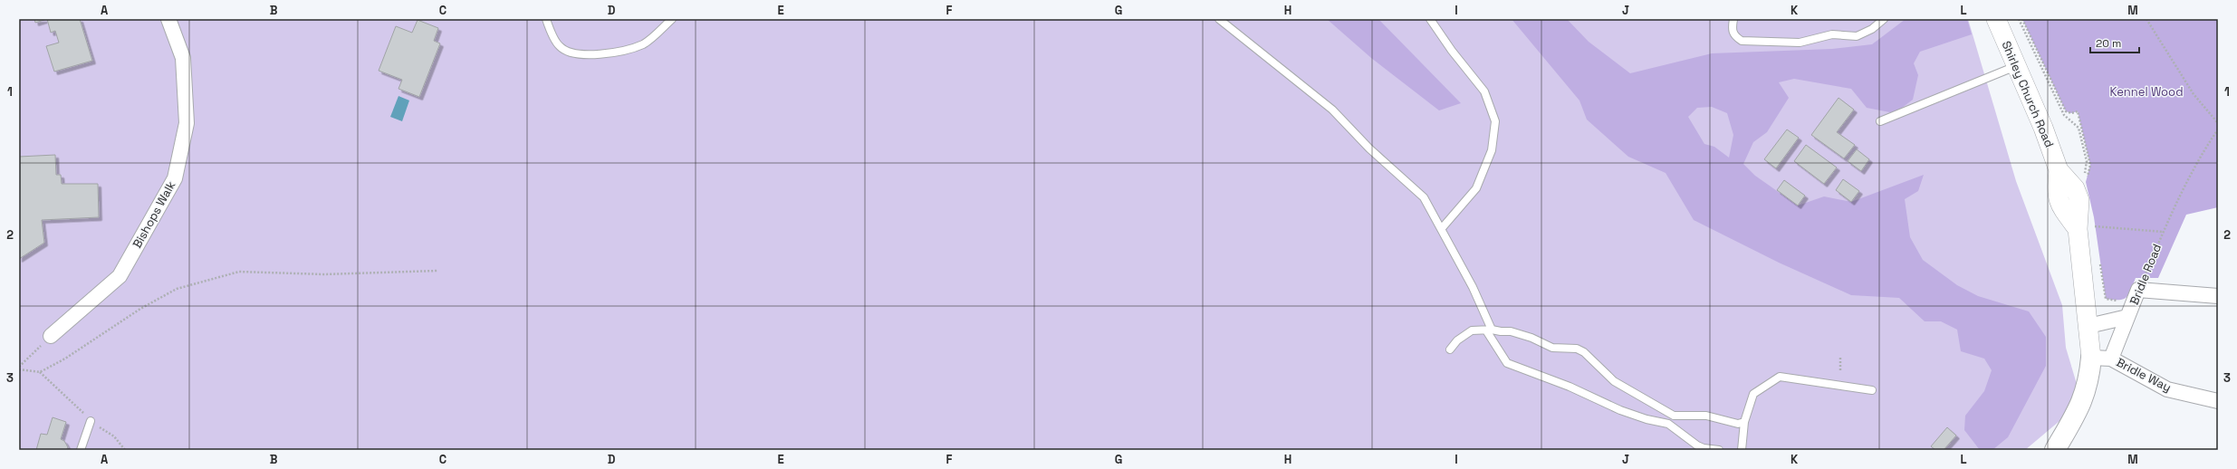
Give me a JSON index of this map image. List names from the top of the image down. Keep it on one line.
{"streets":{"street":["Shirley Church Road","Bishops Walk","Bridle Road","Bridle Way"]},"crossings":[["Bridle Road","Bridle Way"]],"parks":["Kennel Wood"],"scale_bar":"20 m","grid":{"columns":["A","B","C","D","E","F","G","H","I","J","K","L","M"],"rows":["1","2","3"]}}
